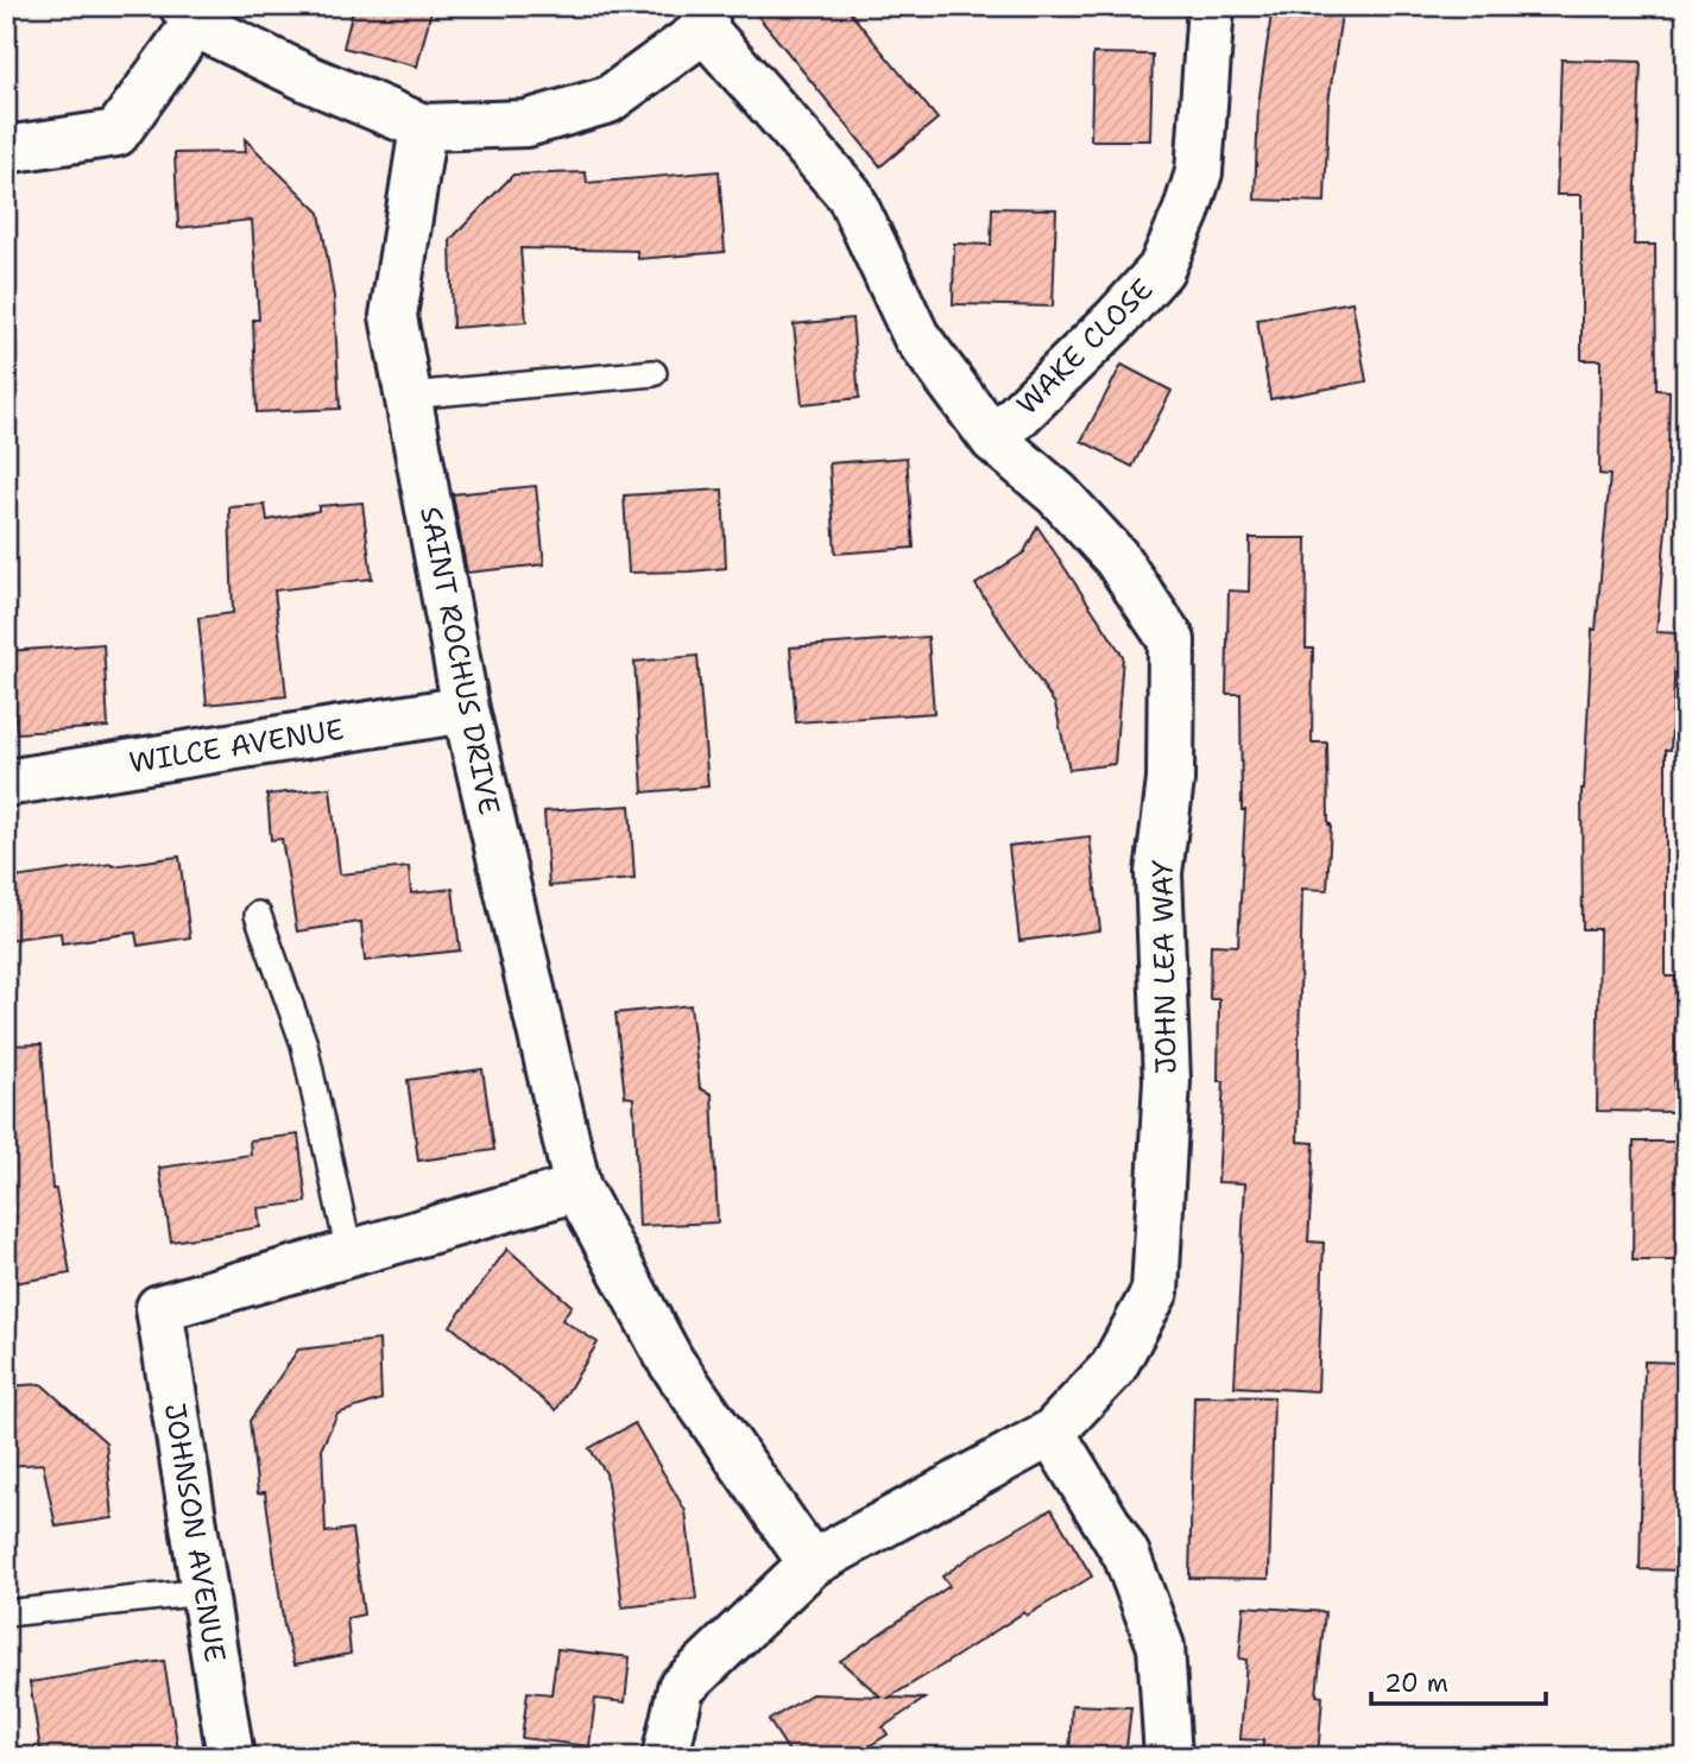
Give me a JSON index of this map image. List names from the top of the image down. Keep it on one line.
{"streets":{"street":["WAKE CLOSE","SAINT ROCHUS DRIVE","WILCE AVENUE","JOHN LEA WAY","JOHNSON AVENUE"]},"crossings":[["WAKE CLOSE","JOHN LEA WAY"],["SAINT ROCHUS DRIVE","WILCE AVENUE"],["SAINT ROCHUS DRIVE","JOHN LEA WAY"]],"scale_bar":"20 m"}
